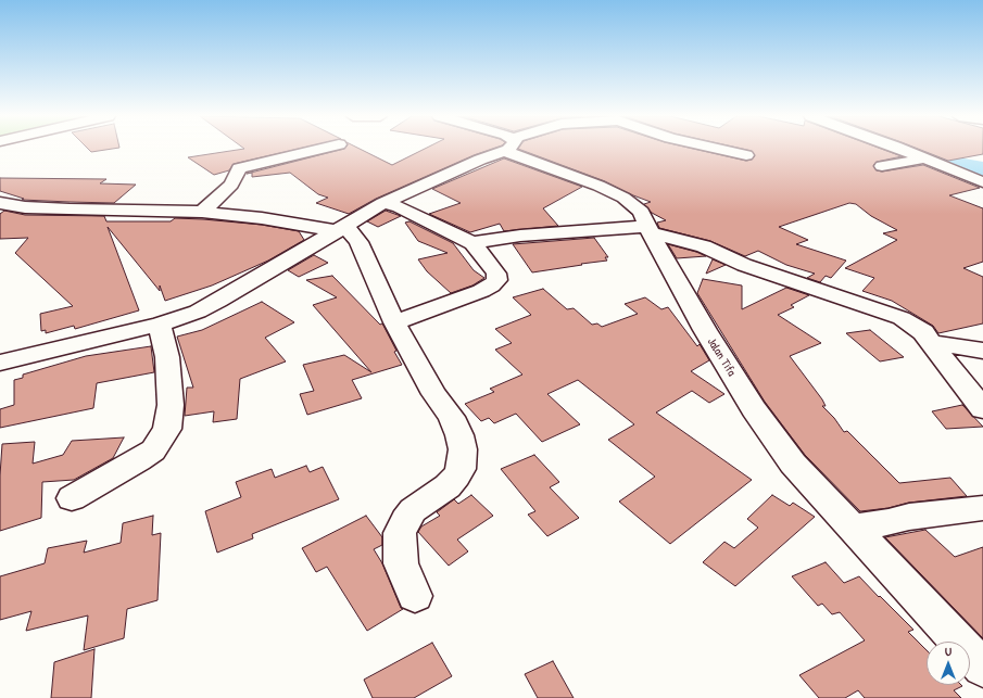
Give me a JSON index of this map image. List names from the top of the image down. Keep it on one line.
{"streets":{"main road":["Jalan Tifa"]},"north":"top"}
